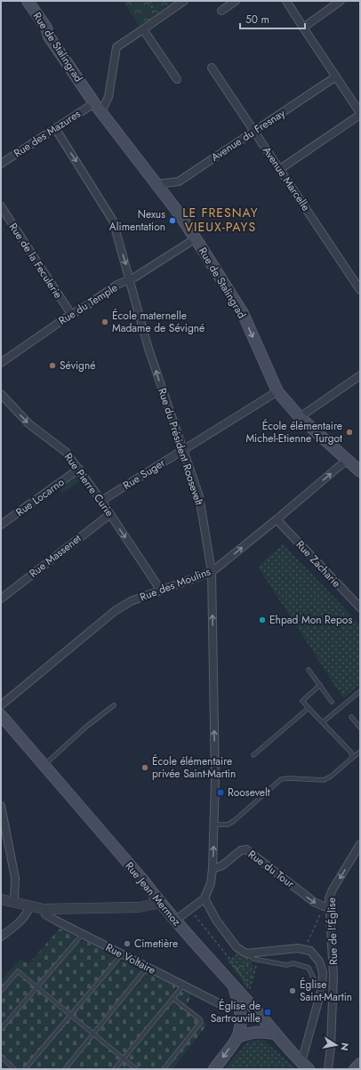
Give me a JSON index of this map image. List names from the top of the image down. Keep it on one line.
{"streets":{"main road":["Rue de Stalingrad","Rue Jean Mermoz"],"street":["Rue des Mazures","Avenue du Fresnay","Avenue Marcelle","Rue de la Feculerie","Rue du Temple","Rue du Président Roosevelt","Rue Suger","Rue Pierre Curie","Rue Locarno","Rue Massenet","Rue Zacharie","Rue des Moulins","Rue du Tour","Rue de l'Église","Rue Voltaire"]},"crossings":[["Rue de Stalingrad","Rue des Mazures"],["Rue de Stalingrad","Avenue du Fresnay"],["Rue de Stalingrad","Rue du Temple"],["Rue de Stalingrad","Rue Suger"],["Rue de Stalingrad","Rue des Moulins"],["Rue des Mazures","Rue du Président Roosevelt"],["Avenue du Fresnay","Avenue Marcelle"],["Rue de la Feculerie","Rue du Temple"],["Rue du Temple","Rue du Président Roosevelt"],["Rue du Président Roosevelt","Rue Suger"],["Rue du Président Roosevelt","Rue des Moulins"],["Rue du Président Roosevelt","Rue du Tour"],["Rue Suger","Rue Pierre Curie"],["Rue Pierre Curie","Rue Locarno"],["Rue Pierre Curie","Rue Massenet"],["Rue Pierre Curie","Rue des Moulins"],["Rue Zacharie","Rue des Moulins"],["Rue du Tour","Rue de l'Église"]],"one_way":["Rue Pierre Curie","Rue des Moulins","Rue du Tour"],"districts":["LE FRESNAY VIEUX-PAYS"],"places":{"other":["Nexus Alimentation","École maternelle Madame de Sévigné","Sévigné","École élémentaire Michel-Etienne Turgot","Ehpad Mon Repos","École élémentaire privée Saint-Martin","Cimetière","Église Saint-Martin"],"transit":["Roosevelt","Église de Sartrouville"]},"scale_bar":"50 m","north":"right"}
